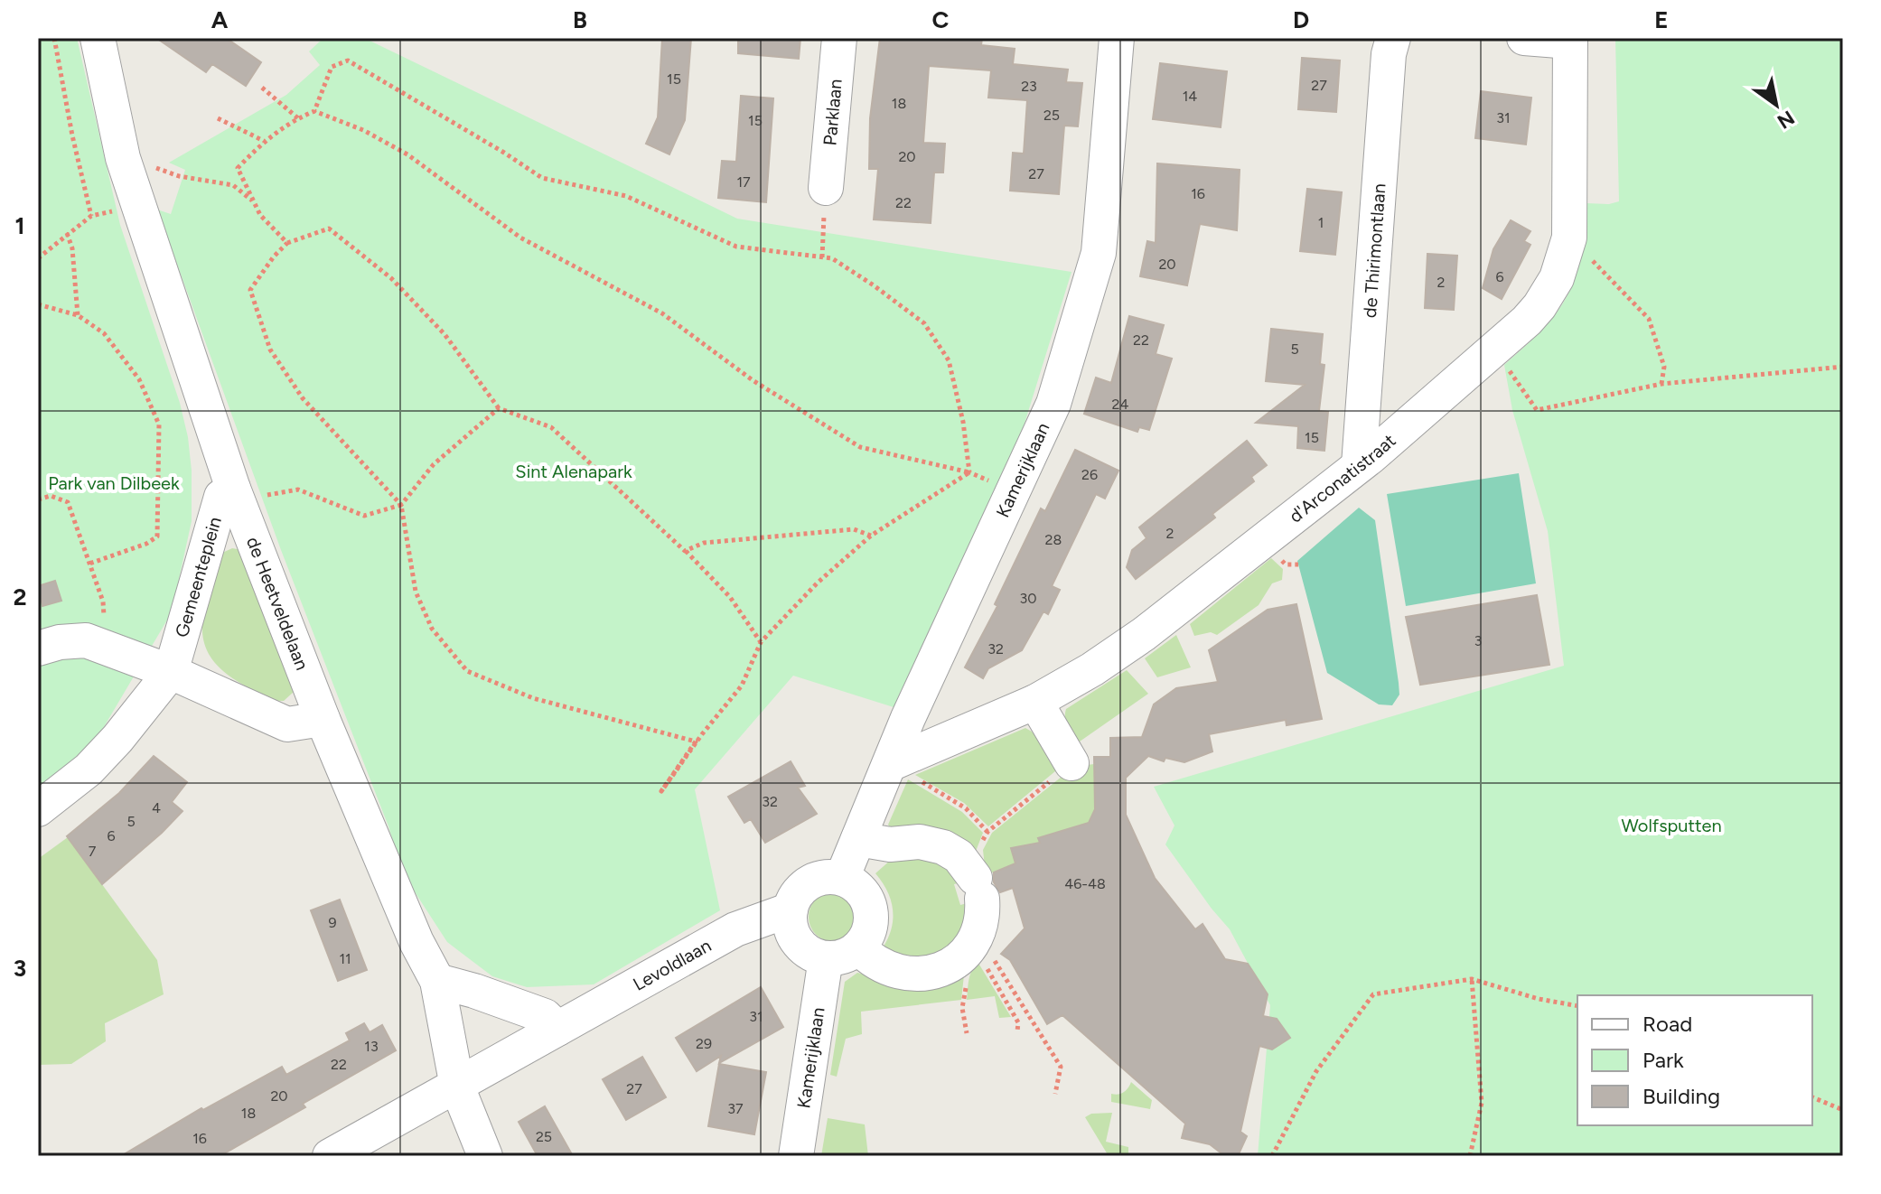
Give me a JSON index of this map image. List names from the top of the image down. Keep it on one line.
{"streets":{"street":["Parklaan","de Thirimontlaan","Kamerijklaan","d'Arconatistraat","Gemeenteplein","de Heetveldelaan","Levoldlaan"]},"crossings":[["de Thirimontlaan","d'Arconatistraat"],["Kamerijklaan","d'Arconatistraat"],["Kamerijklaan","Levoldlaan"],["Gemeenteplein","de Heetveldelaan"],["de Heetveldelaan","Levoldlaan"]],"parks":["Sint Alenapark","Park van Dilbeek","Wolfsputten"],"house_numbers":["15","27","23","14","18","25","31","15","20","27","17","16","22","1","20","6","2","22","5","24","15","26","2","28","30","3","32","32","4","5","6","7","46-48","9","11","31","29","13","22","27","20","37","18","25","16"],"legend":["Road","Park","Building"],"north":"bottom right","grid":{"columns":["A","B","C","D","E"],"rows":["1","2","3"]}}
